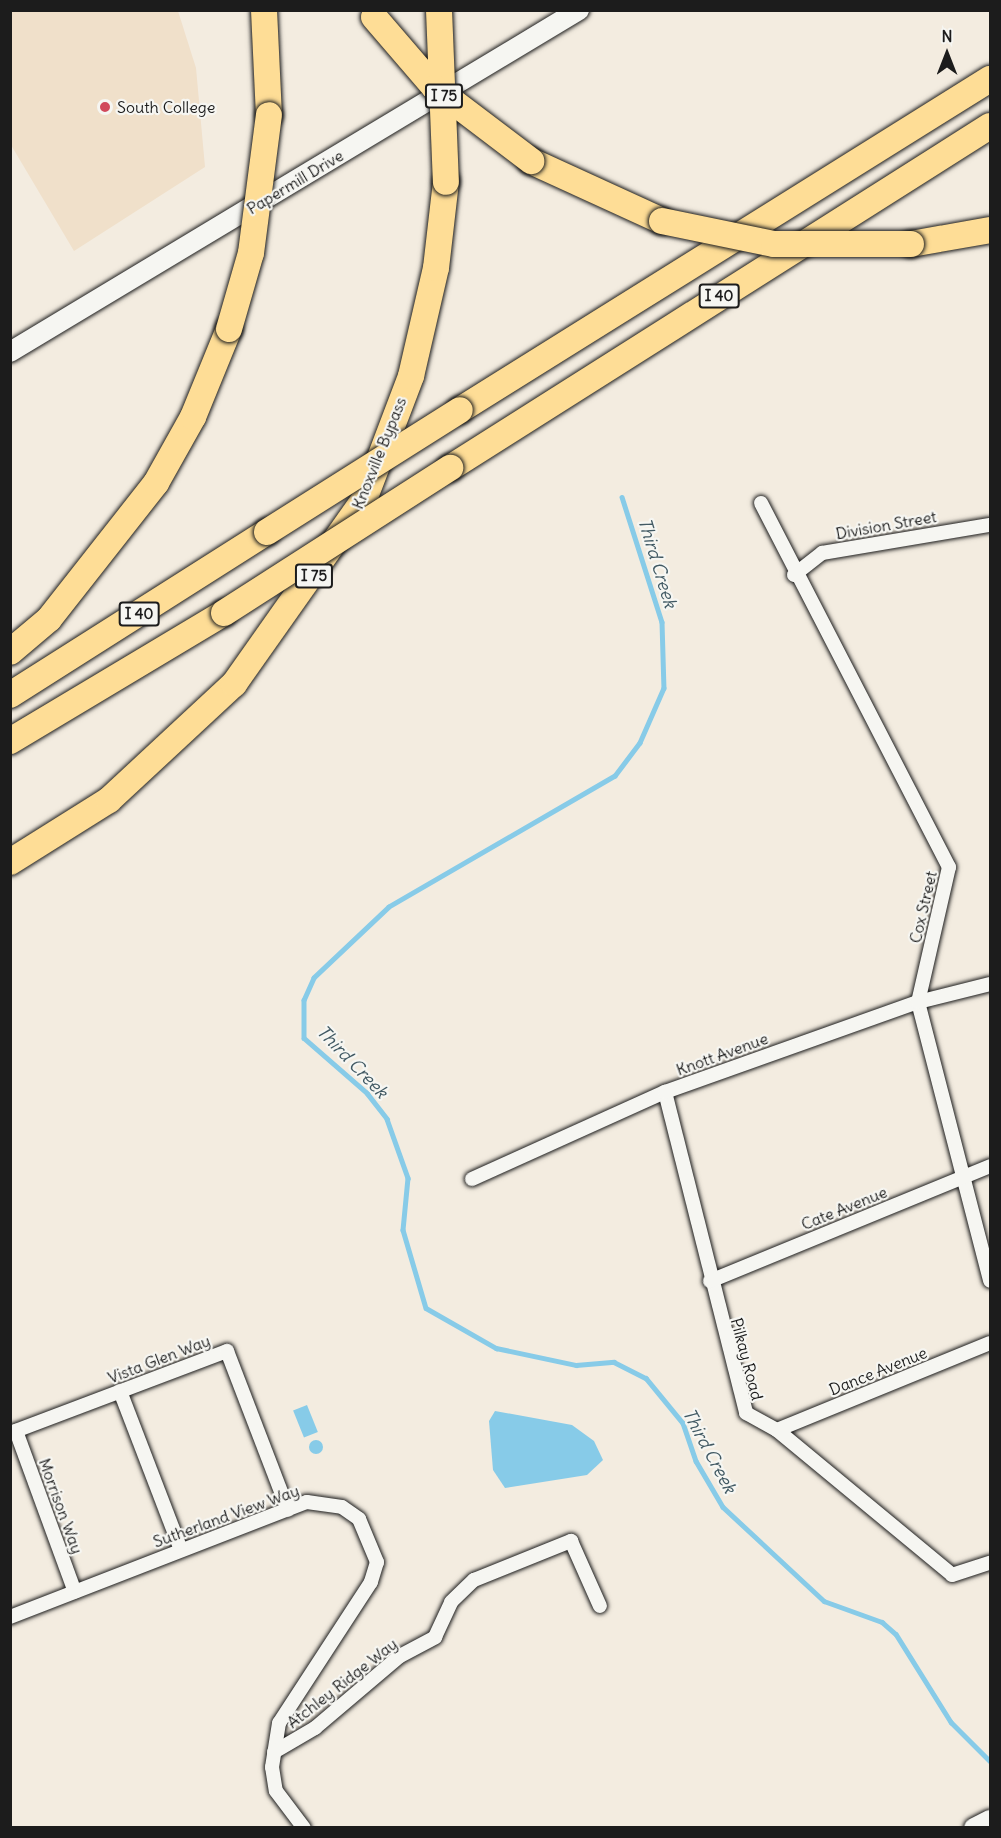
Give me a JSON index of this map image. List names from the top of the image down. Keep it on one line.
{"streets":{"highway":["I 75","I 40","Knoxville Bypass"],"main road":["Papermill Drive"],"street":["Division Street","Cox Street","Knott Avenue","Cate Avenue","Vista Glen Way","Pilkay Road","Dance Avenue","Morrison Way","Sutherland View Way","Atchley Ridge Way"]},"crossings":[["Division Street","Cox Street"],["Cox Street","Knott Avenue"],["Cox Street","Cate Avenue"],["Knott Avenue","Pilkay Road"],["Cate Avenue","Pilkay Road"],["Vista Glen Way","Morrison Way"],["Vista Glen Way","Sutherland View Way"],["Pilkay Road","Dance Avenue"],["Morrison Way","Sutherland View Way"],["Sutherland View Way","Atchley Ridge Way"]],"water":["Third Creek"],"places":["South College"],"north":"top"}
